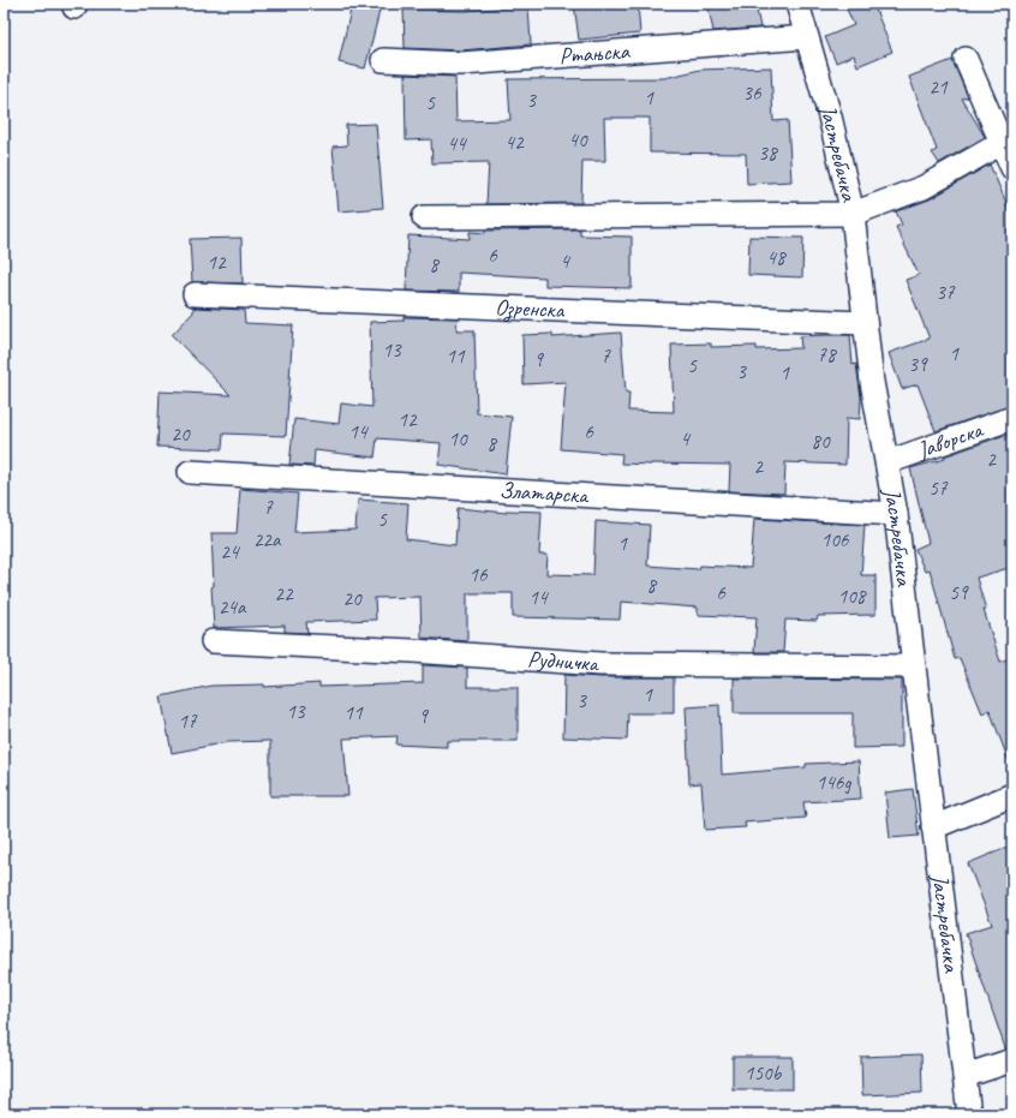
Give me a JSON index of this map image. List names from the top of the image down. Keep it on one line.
{"streets":{"street":["Ртањска","Јастребачка","Озренска","Јаворска","Златарска","Рудничка"]},"crossings":[["Ртањска","Јастребачка"],["Јастребачка","Озренска"],["Јастребачка","Јаворска"],["Јастребачка","Златарска"],["Јастребачка","Рудничка"]],"house_numbers":["21","36","1","3","5","40","42","44","38","6","48","4","12","8","37","13","1","78","11","7","9","39","5","3","1","12","14","6","20","10","4","80","8","2","2","57","7","5","22a","106","1","24","16","8","6","59","22","108","14","20","24a","1","3","13","11","9","17","146g","150b"]}
